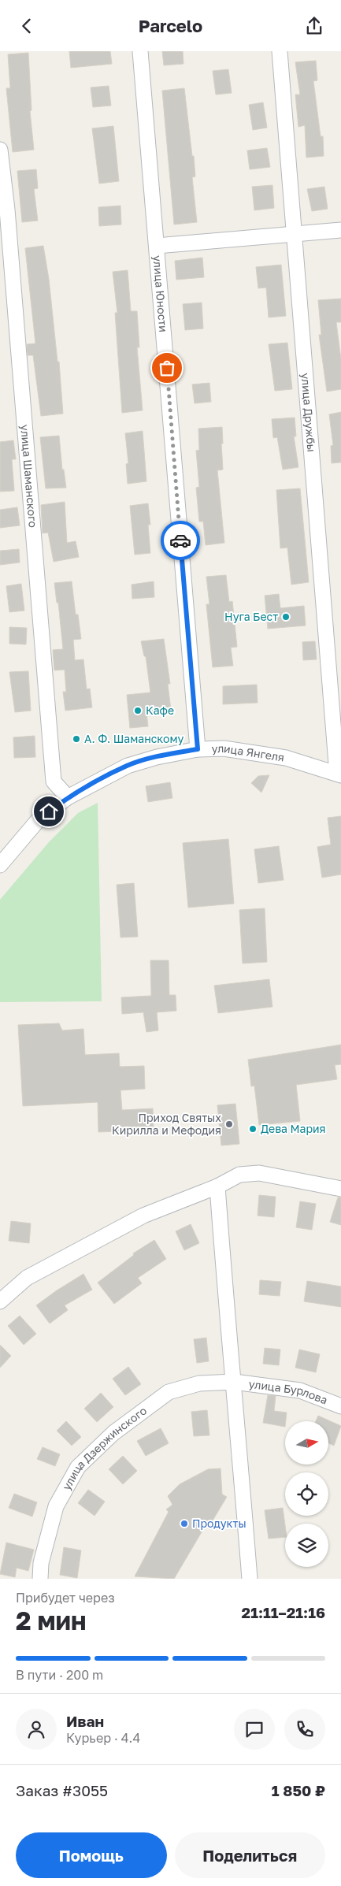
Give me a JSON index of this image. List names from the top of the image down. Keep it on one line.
{"streets":{"street":["улица Юности","улица Дружбы","улица Шаманского","улица Янгеля","улица Бурлова","улица Дзержинского"]},"crossings":[["улица Юности","улица Янгеля"],["улица Дружбы","улица Янгеля"],["улица Шаманского","улица Янгеля"],["улица Бурлова","улица Дзержинского"]],"places":["Нуга Бест","Кафе","А. Ф. Шаманскому","Приход Святых Кирилла и Мефодия","Дева Мария","Продукты"],"north":"right","page":{"header":"Parcelo","heading":["2 мин","Прибудет через","21:11–21:16"],"panel":["Иван","Курьер · 4.4","Заказ #3055","1 850 ₽"],"bar":"В пути · 200 m","buttons":["Помощь","Поделиться"]}}
